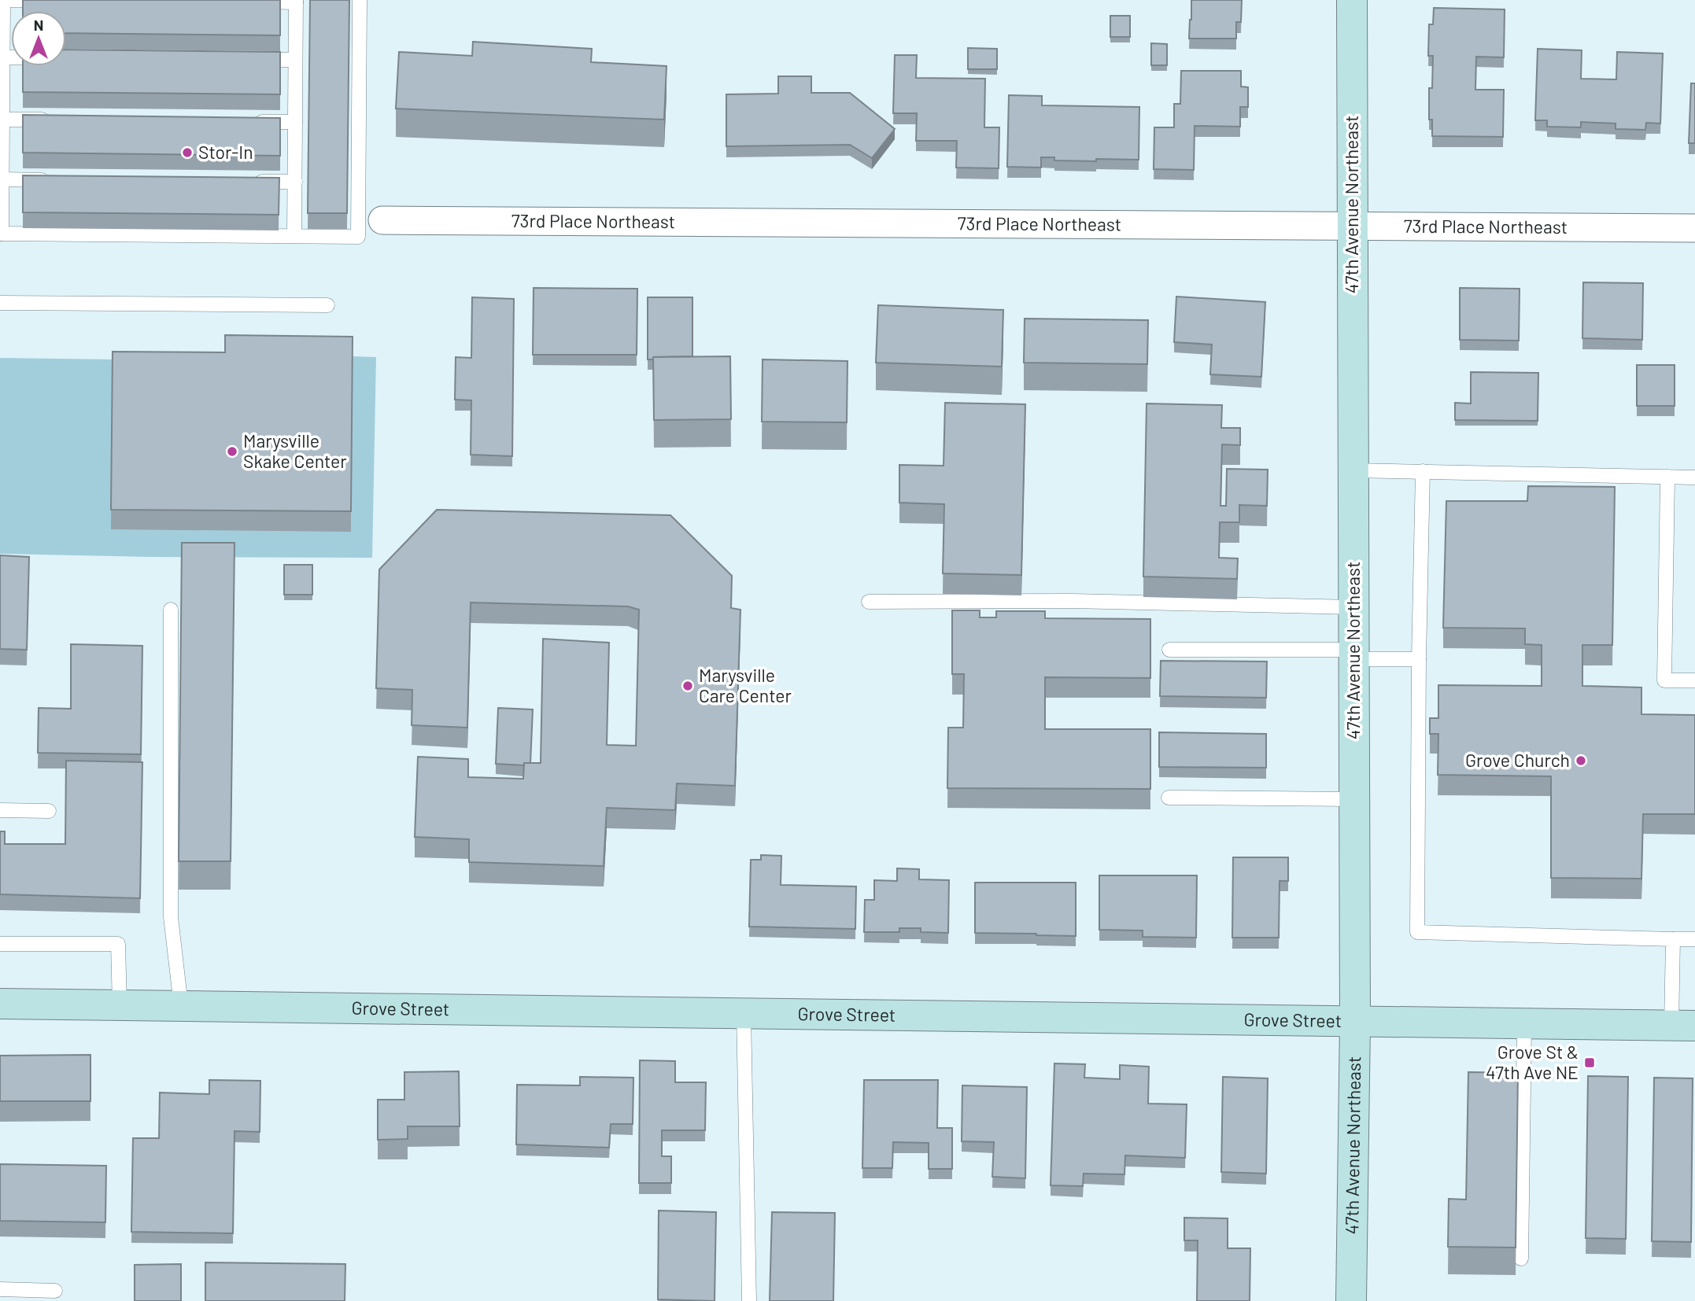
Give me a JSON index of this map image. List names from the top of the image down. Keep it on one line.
{"streets":{"street":["47th Avenue Northeast","73rd Place Northeast","Grove Street"]},"crossings":[["47th Avenue Northeast","73rd Place Northeast"],["47th Avenue Northeast","Grove Street"]],"places":{"other":["Stor-In","Marysville Skake Center","Marysville Care Center","Grove Church"],"transit":["Grove St & 47th Ave NE"]},"north":"top"}
